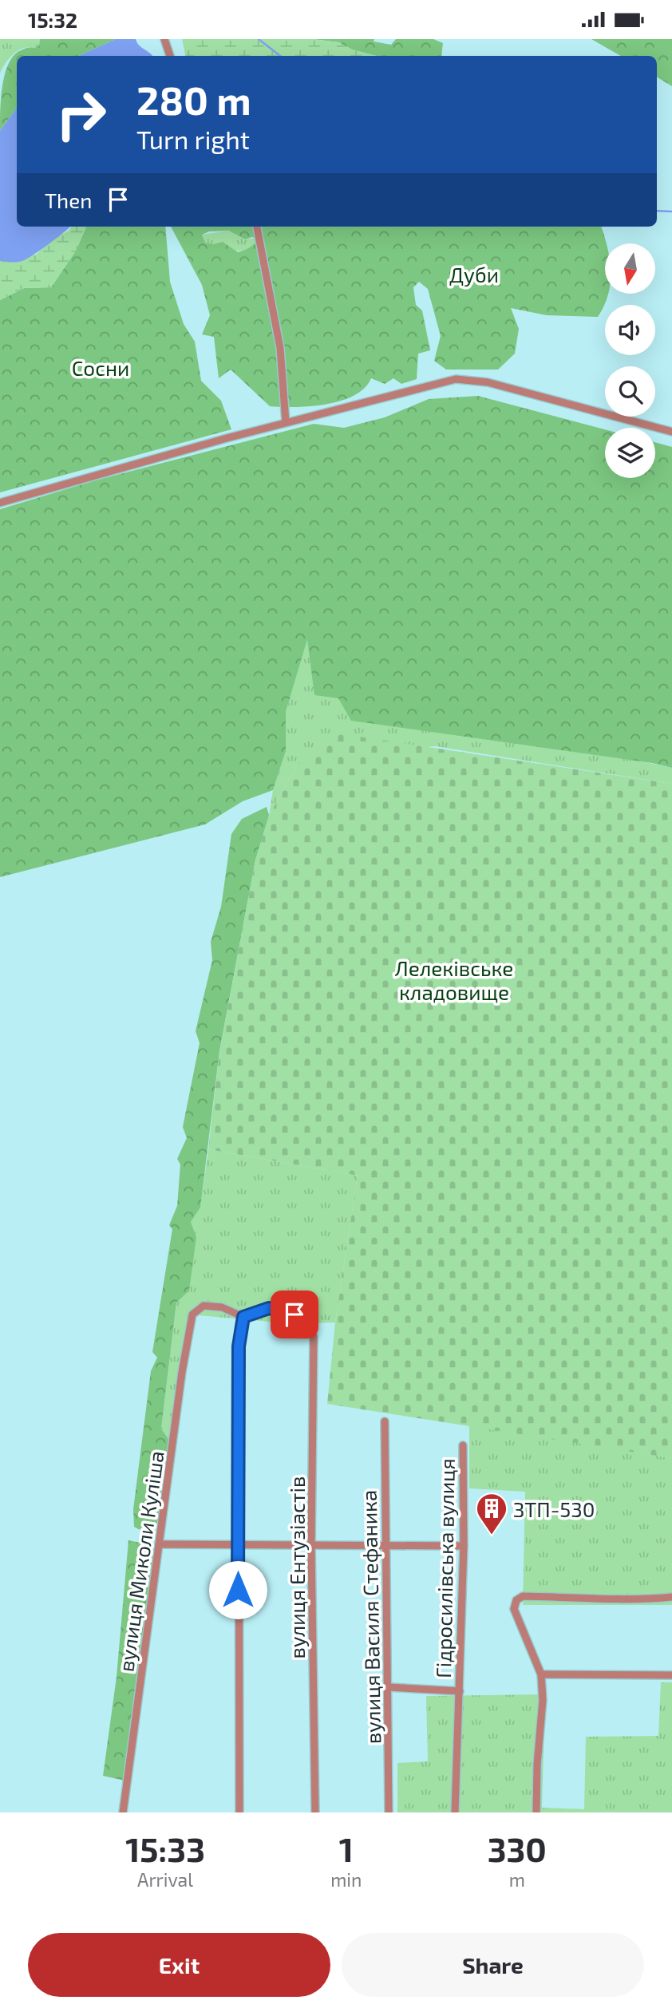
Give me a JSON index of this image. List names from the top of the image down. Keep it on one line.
{"streets":{"street":["вулиця Миколи Куліша","вулиця Ентузіастів","Гідросилівська вулиця","вулиця Василя Стефаника"]},"crossings":[["вулиця Миколи Куліша","вулиця Ентузіастів"]],"parks":["Дуби","Сосни","Лелеківське кладовище"],"places":{"building":["ЗТП-530"]},"north":"bottom","page":{"status":"15:32","turn":["280 m","Turn right"],"then":"Then","eta":["15:33","Arrival","1","min","330","m"],"buttons":["Exit","Share"]}}
